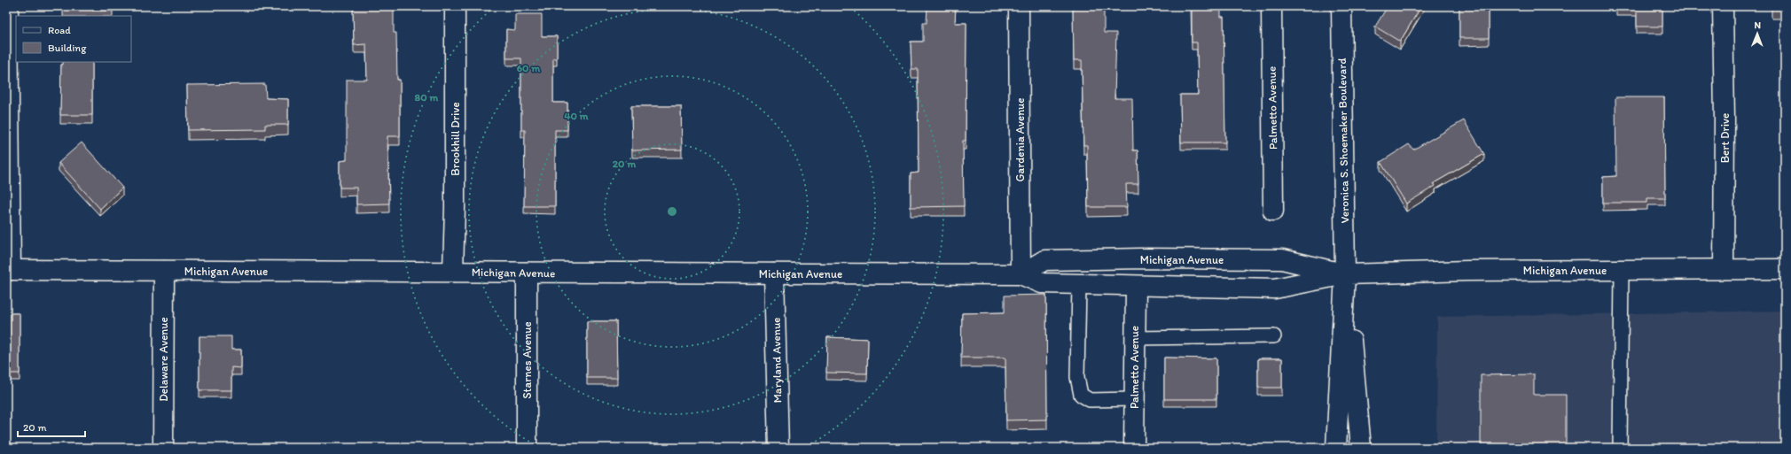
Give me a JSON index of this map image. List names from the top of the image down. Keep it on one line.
{"streets":{"street":["Palmetto Avenue","Bert Drive","Brookhill Drive","Gardenia Avenue","Veronica S. Shoemaker Boulevard","Michigan Avenue","Delaware Avenue","Starnes Avenue","Maryland Avenue"]},"crossings":[["Palmetto Avenue","Michigan Avenue"],["Bert Drive","Michigan Avenue"],["Brookhill Drive","Michigan Avenue"],["Gardenia Avenue","Michigan Avenue"],["Veronica S. Shoemaker Boulevard","Michigan Avenue"],["Michigan Avenue","Delaware Avenue"],["Michigan Avenue","Starnes Avenue"],["Michigan Avenue","Maryland Avenue"]],"legend":["Road","Building"],"scale_bar":"20 m","north":"top","rings":["60 m","80 m","40 m","20 m"]}
